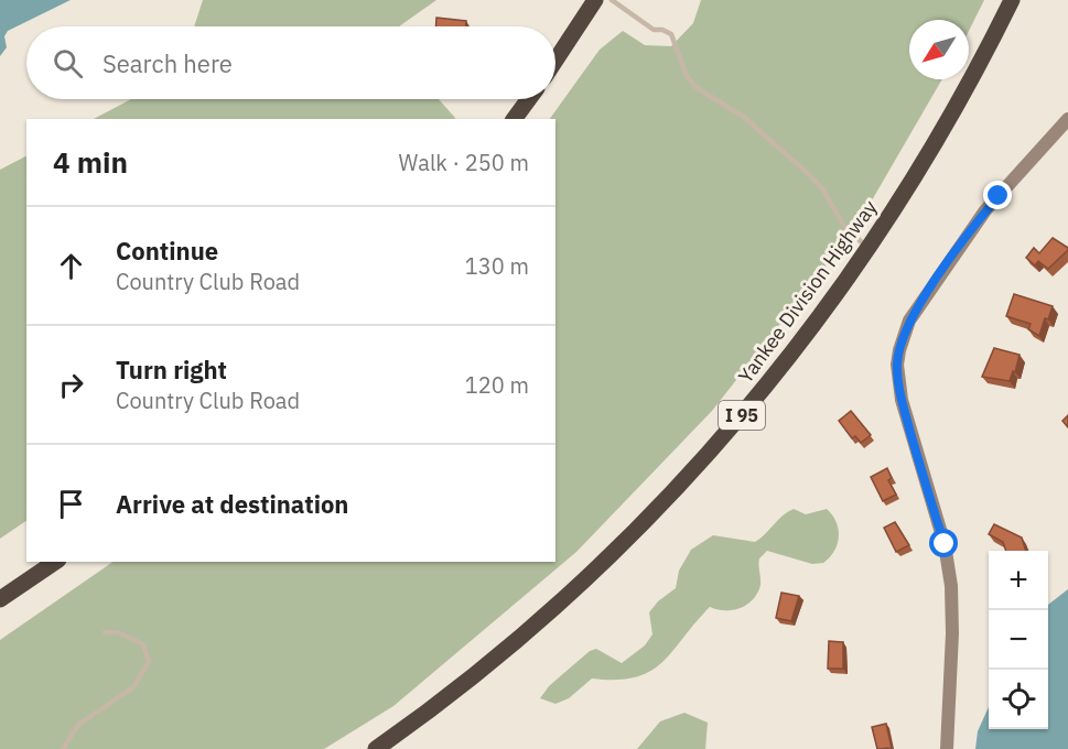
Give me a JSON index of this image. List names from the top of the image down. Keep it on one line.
{"streets":{"highway":["Yankee Division Highway","I 95"]},"north":"bottom left","page":{"search":"Search here","heading":["4 min","Walk · 250 m"],"list":[["Continue","Country Club Road","130 m"],["Turn right","Country Club Road","120 m"],"Arrive at destination"],"map_buttons":["+","−"]}}
